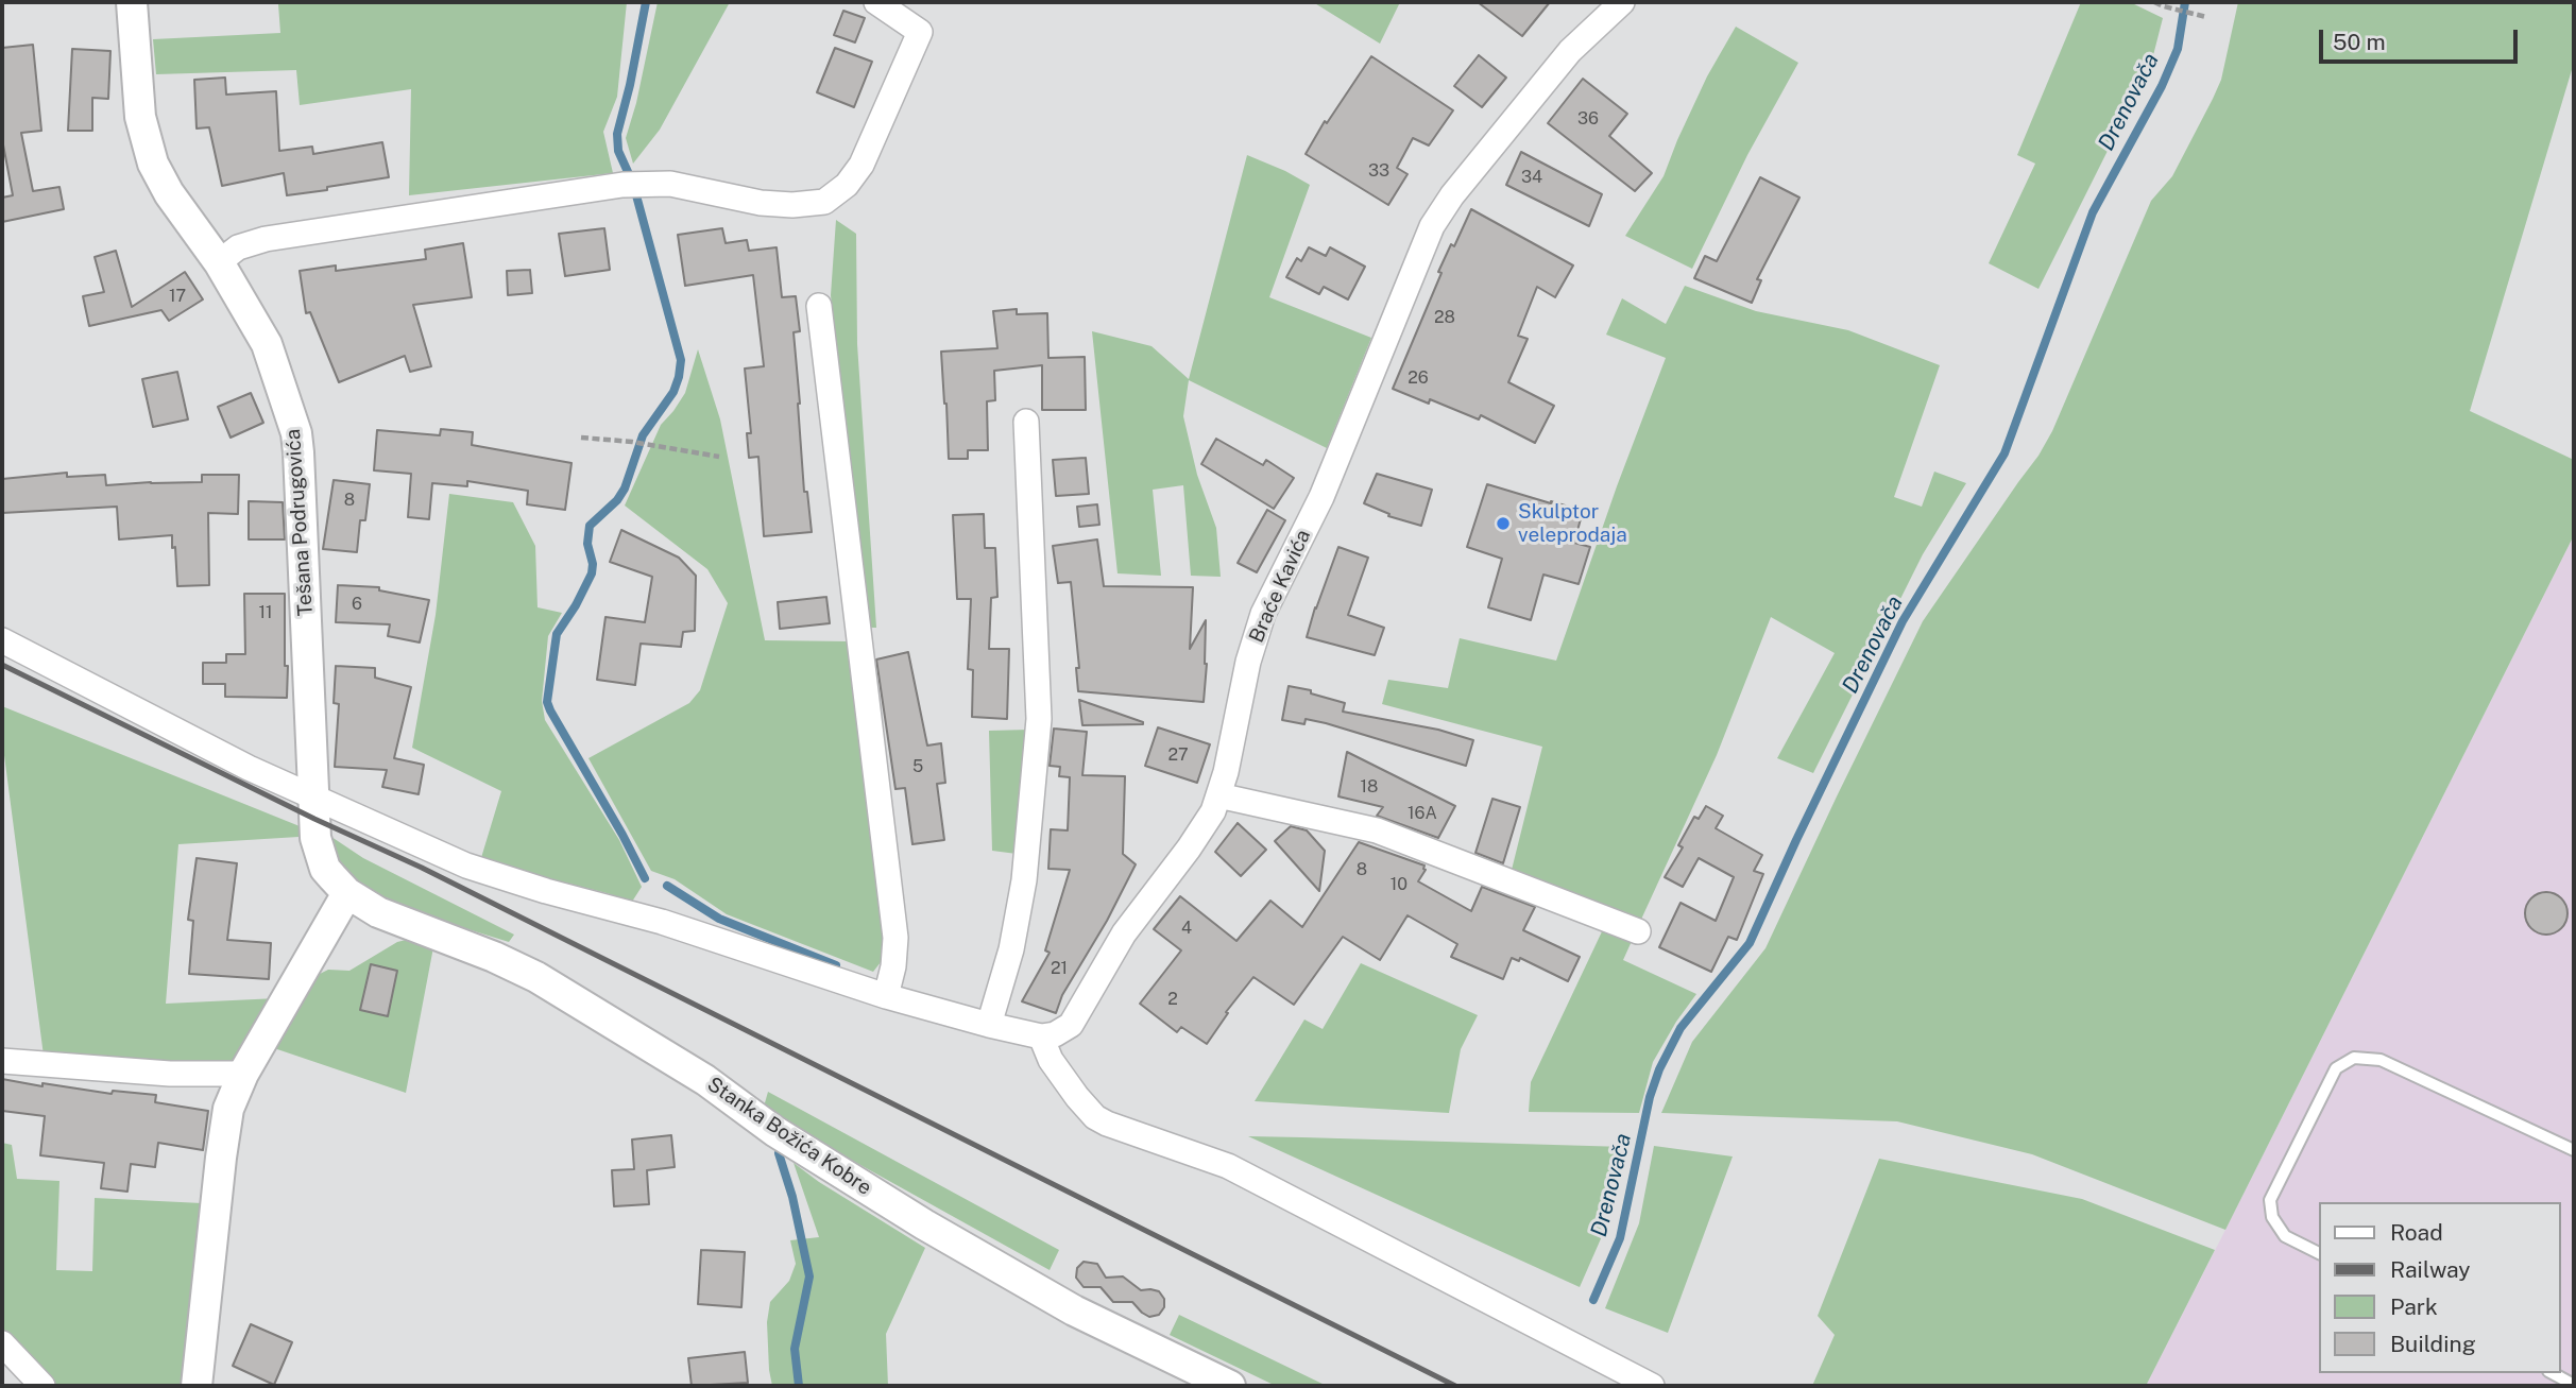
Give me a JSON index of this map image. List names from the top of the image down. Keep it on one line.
{"streets":{"street":["Tešana Podrugovića","Braće Kavića","Stanka Božića Kobre"]},"crossings":[["Tešana Podrugovića","Stanka Božića Kobre"]],"water":["Drenovača"],"places":["Skulptor veleprodaja"],"house_numbers":["36","33","34","17","28","26","8","6","11","27","5","18","16A","8","10","4","21","2"],"legend":["Road","Railway","Park","Building"],"scale_bar":"50 m"}
